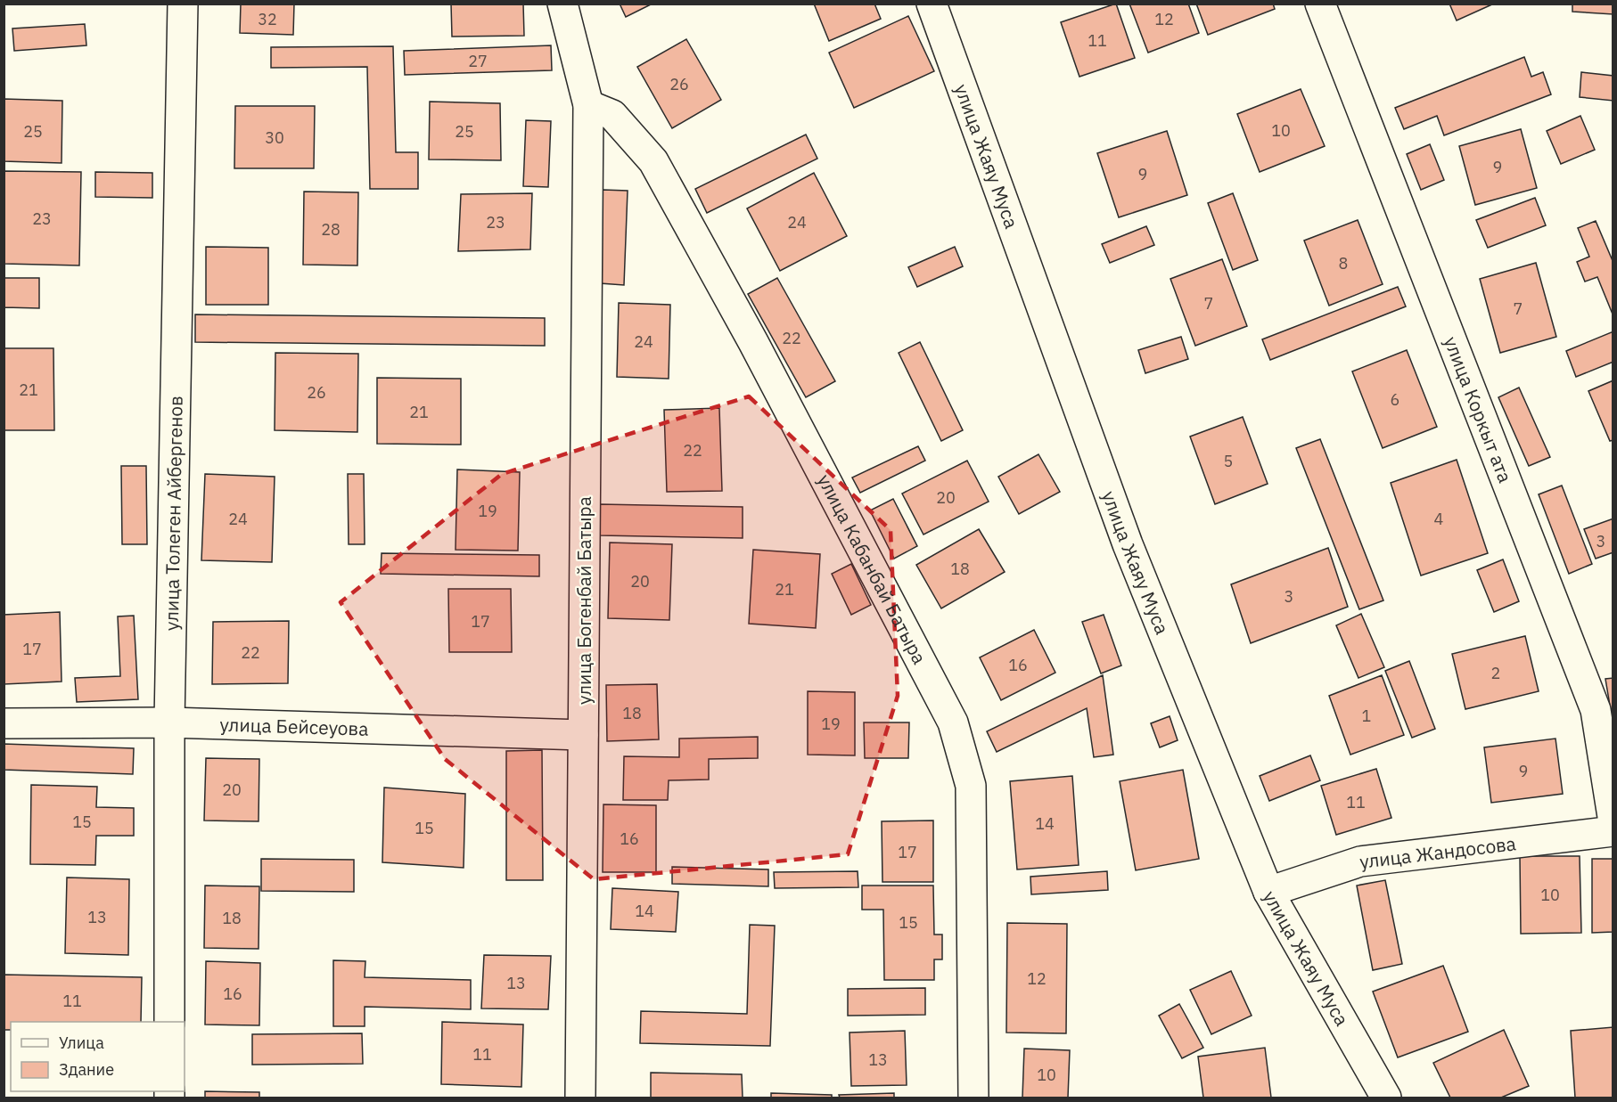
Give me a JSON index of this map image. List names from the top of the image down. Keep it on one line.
{"streets":{"street":["улица Жаяу Муса","улица Коркыт ата","улица Толеген Айбергенов","улица Кабанбай Батыра","улица Богенбай Батыра","улица Бейсеуова","улица Жандосова"]},"crossings":[["улица Жаяу Муса","улица Жандосова"],["улица Толеген Айбергенов","улица Бейсеуова"],["улица Кабанбай Батыра","улица Богенбай Батыра"],["улица Богенбай Батыра","улица Бейсеуова"]],"house_numbers":["32","12","11","27","26","10","25","25","30","9","9","23","23","24","28","8","7","7","22","24","21","26","6","21","22","5","20","19","24","4","3","18","20","21","3","17","17","22","16","2","18","1","19","9","20","11","15","14","15","16","17","10","14","13","18","15","12","13","16","11","11","13","10"],"legend":["Улица","Здание"]}
